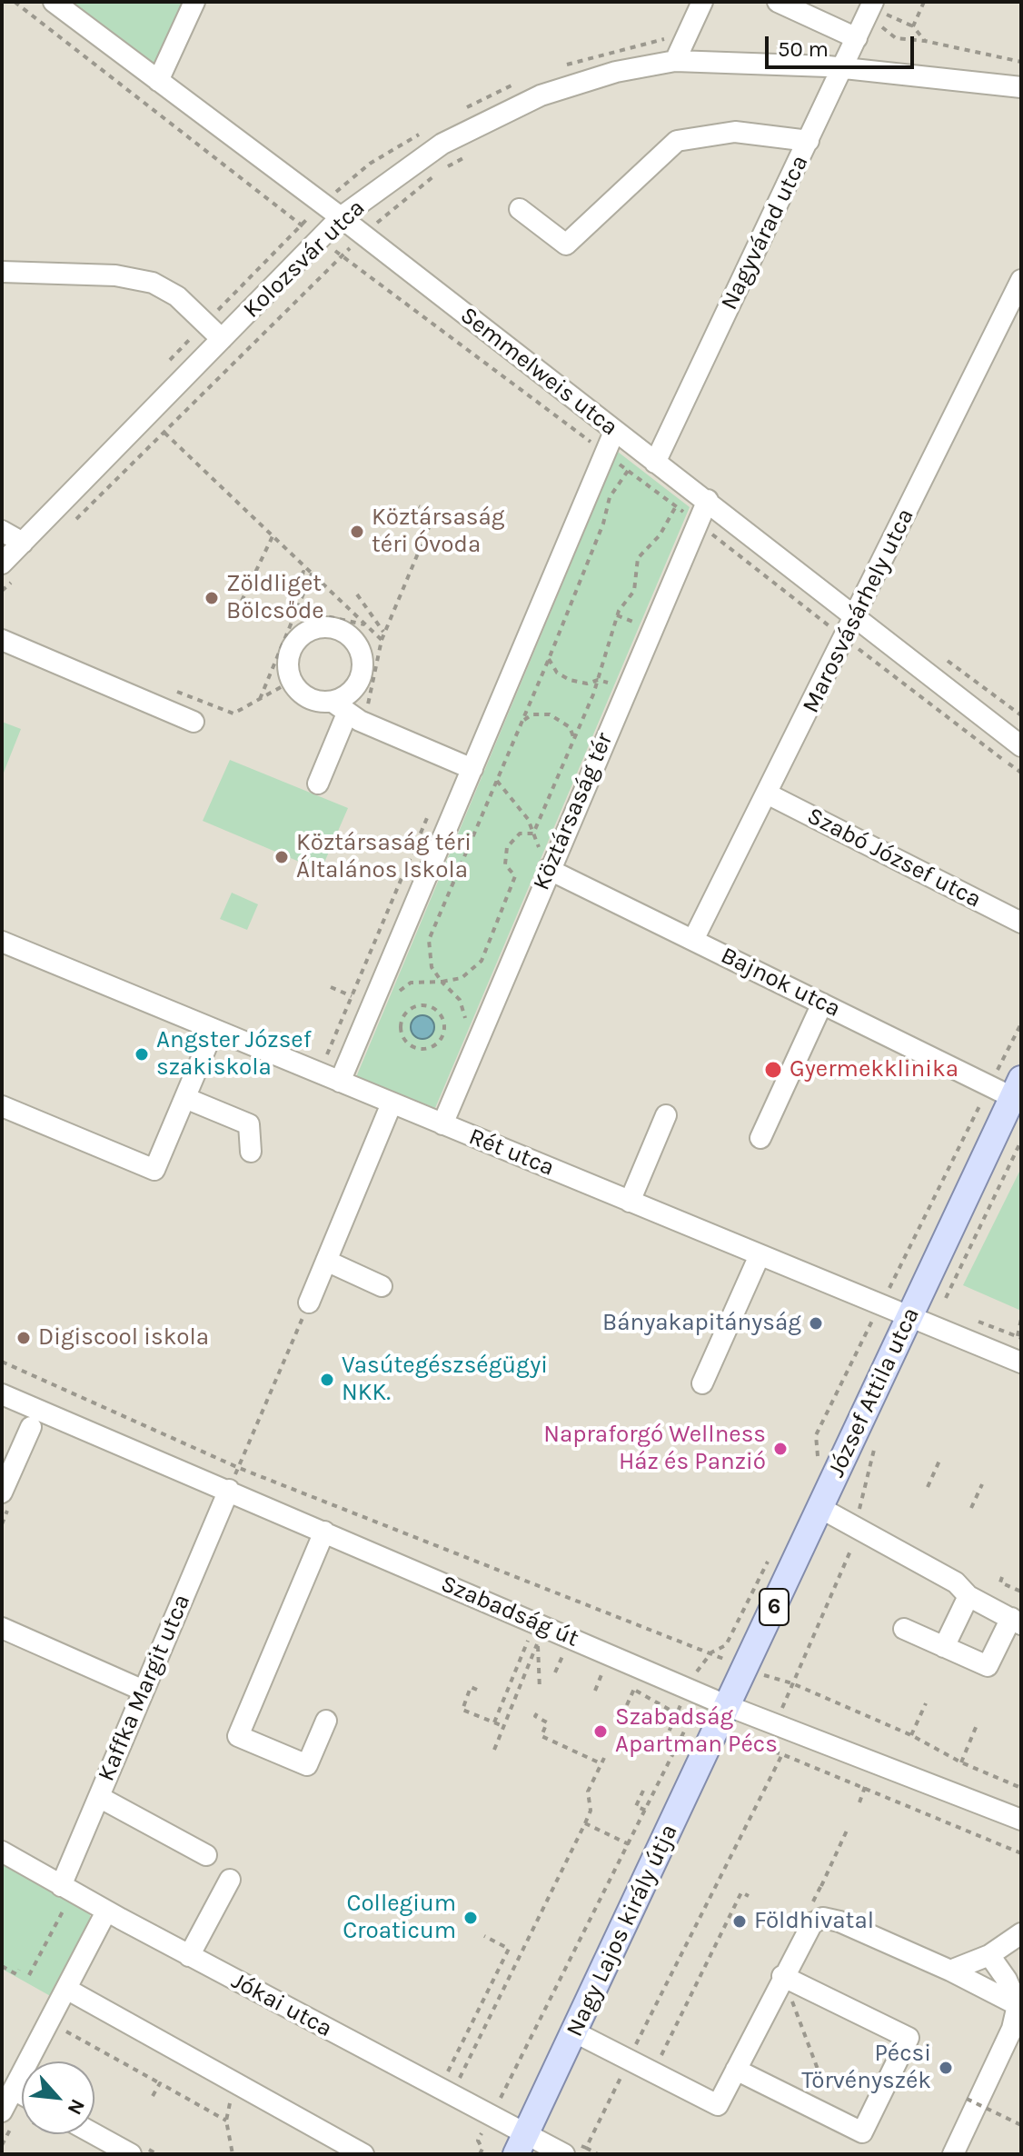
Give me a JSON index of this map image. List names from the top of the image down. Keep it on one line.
{"streets":{"main road":["József Attila utca","6","Nagy Lajos király útja"],"street":["Nagyvárad utca","Kolozsvár utca","Semmelweis utca","Marosvásárhely utca","Köztársaság tér","Szabó József utca","Bajnok utca","Rét utca","Szabadság út","Kaffka Margit utca","Jókai utca"]},"crossings":[["Nagyvárad utca","Kolozsvár utca"],["Nagyvárad utca","Semmelweis utca"],["Kolozsvár utca","Semmelweis utca"],["Semmelweis utca","Marosvásárhely utca"],["Semmelweis utca","Köztársaság tér"],["Marosvásárhely utca","Szabó József utca"],["Marosvásárhely utca","Bajnok utca"],["Köztársaság tér","Bajnok utca"],["Köztársaság tér","Rét utca"],["Bajnok utca","József Attila utca"],["Rét utca","József Attila utca"],["József Attila utca","Szabadság út"],["József Attila utca","Nagy Lajos király útja"],["Szabadság út","Kaffka Margit utca"],["Szabadság út","Nagy Lajos király útja"],["Kaffka Margit utca","Jókai utca"],["Nagy Lajos király útja","Jókai utca"]],"places":["Köztársaság téri Óvoda","Zöldliget Bölcsőde","Köztársaság téri Általános Iskola","Angster József szakiskola","Gyermekklinika","Bányakapitányság","Digiscool iskola","Vasútegészségügyi NKK.","Napraforgó Wellness Ház és Panzió","Szabadság Apartman Pécs","Collegium Croaticum","Földhivatal","Pécsi Törvényszék"],"scale_bar":"50 m","north":"bottom right"}
